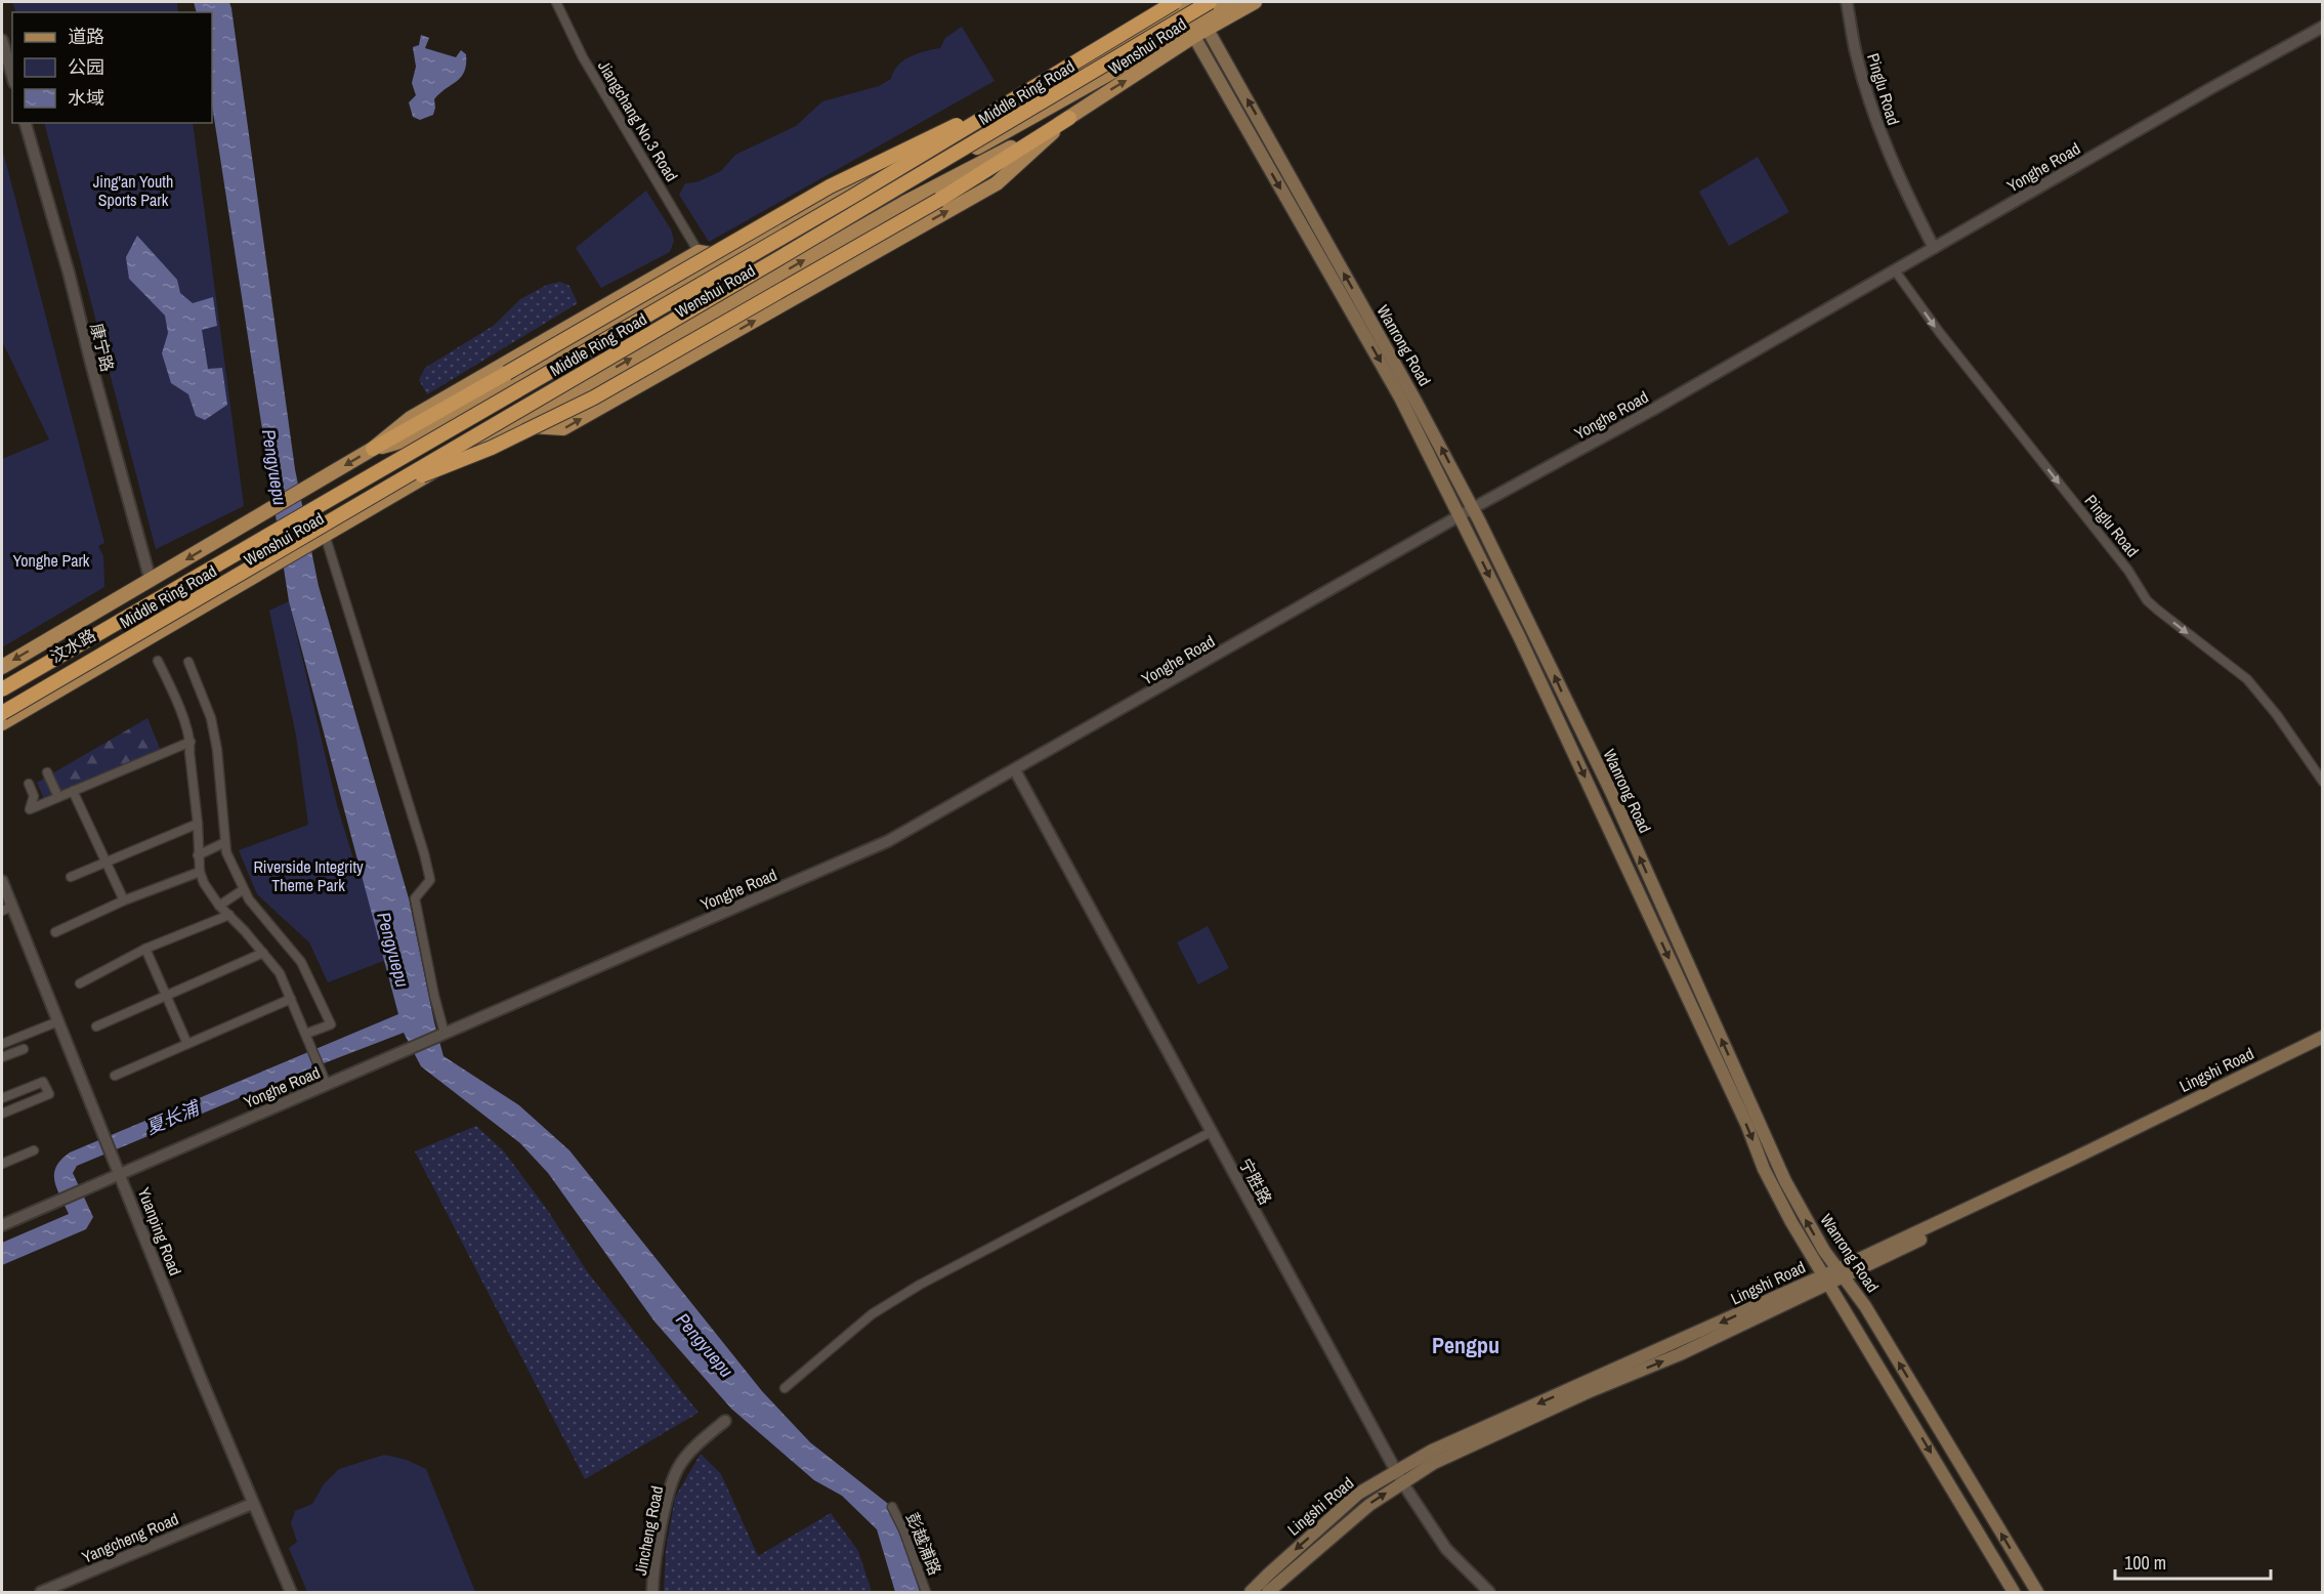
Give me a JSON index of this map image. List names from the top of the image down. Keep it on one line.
{"streets":{"highway":["Middle Ring Road"],"main road":["Wenshui Road","Wanrong Road","汶水路","Lingshi Road"],"street":["Pinglu Road","Jiangchang No.3 Road","Yonghe Road","康宁路","宁胜路","Yuanping Road","Jincheng Road","Yangcheng Road","彭越浦路"]},"crossings":[["Wenshui Road","Jiangchang No.3 Road"],["Wenshui Road","Wanrong Road"],["Wenshui Road","康宁路"],["Wenshui Road","汶水路"],["Pinglu Road","Yonghe Road"],["Middle Ring Road","Wanrong Road"],["Yonghe Road","Wanrong Road"],["Yonghe Road","宁胜路"],["Yonghe Road","Yuanping Road"],["Wanrong Road","Lingshi Road"],["Lingshi Road","宁胜路"],["Yuanping Road","Yangcheng Road"]],"one_way":["Pinglu Road"],"districts":["Pengpu"],"water":["Pengyuepu","夏长浦"],"parks":["Jing'an Youth Sports Park","Yonghe Park","Riverside Integrity Theme Park"],"legend":["道路","公园","水域"],"scale_bar":"100 m"}
